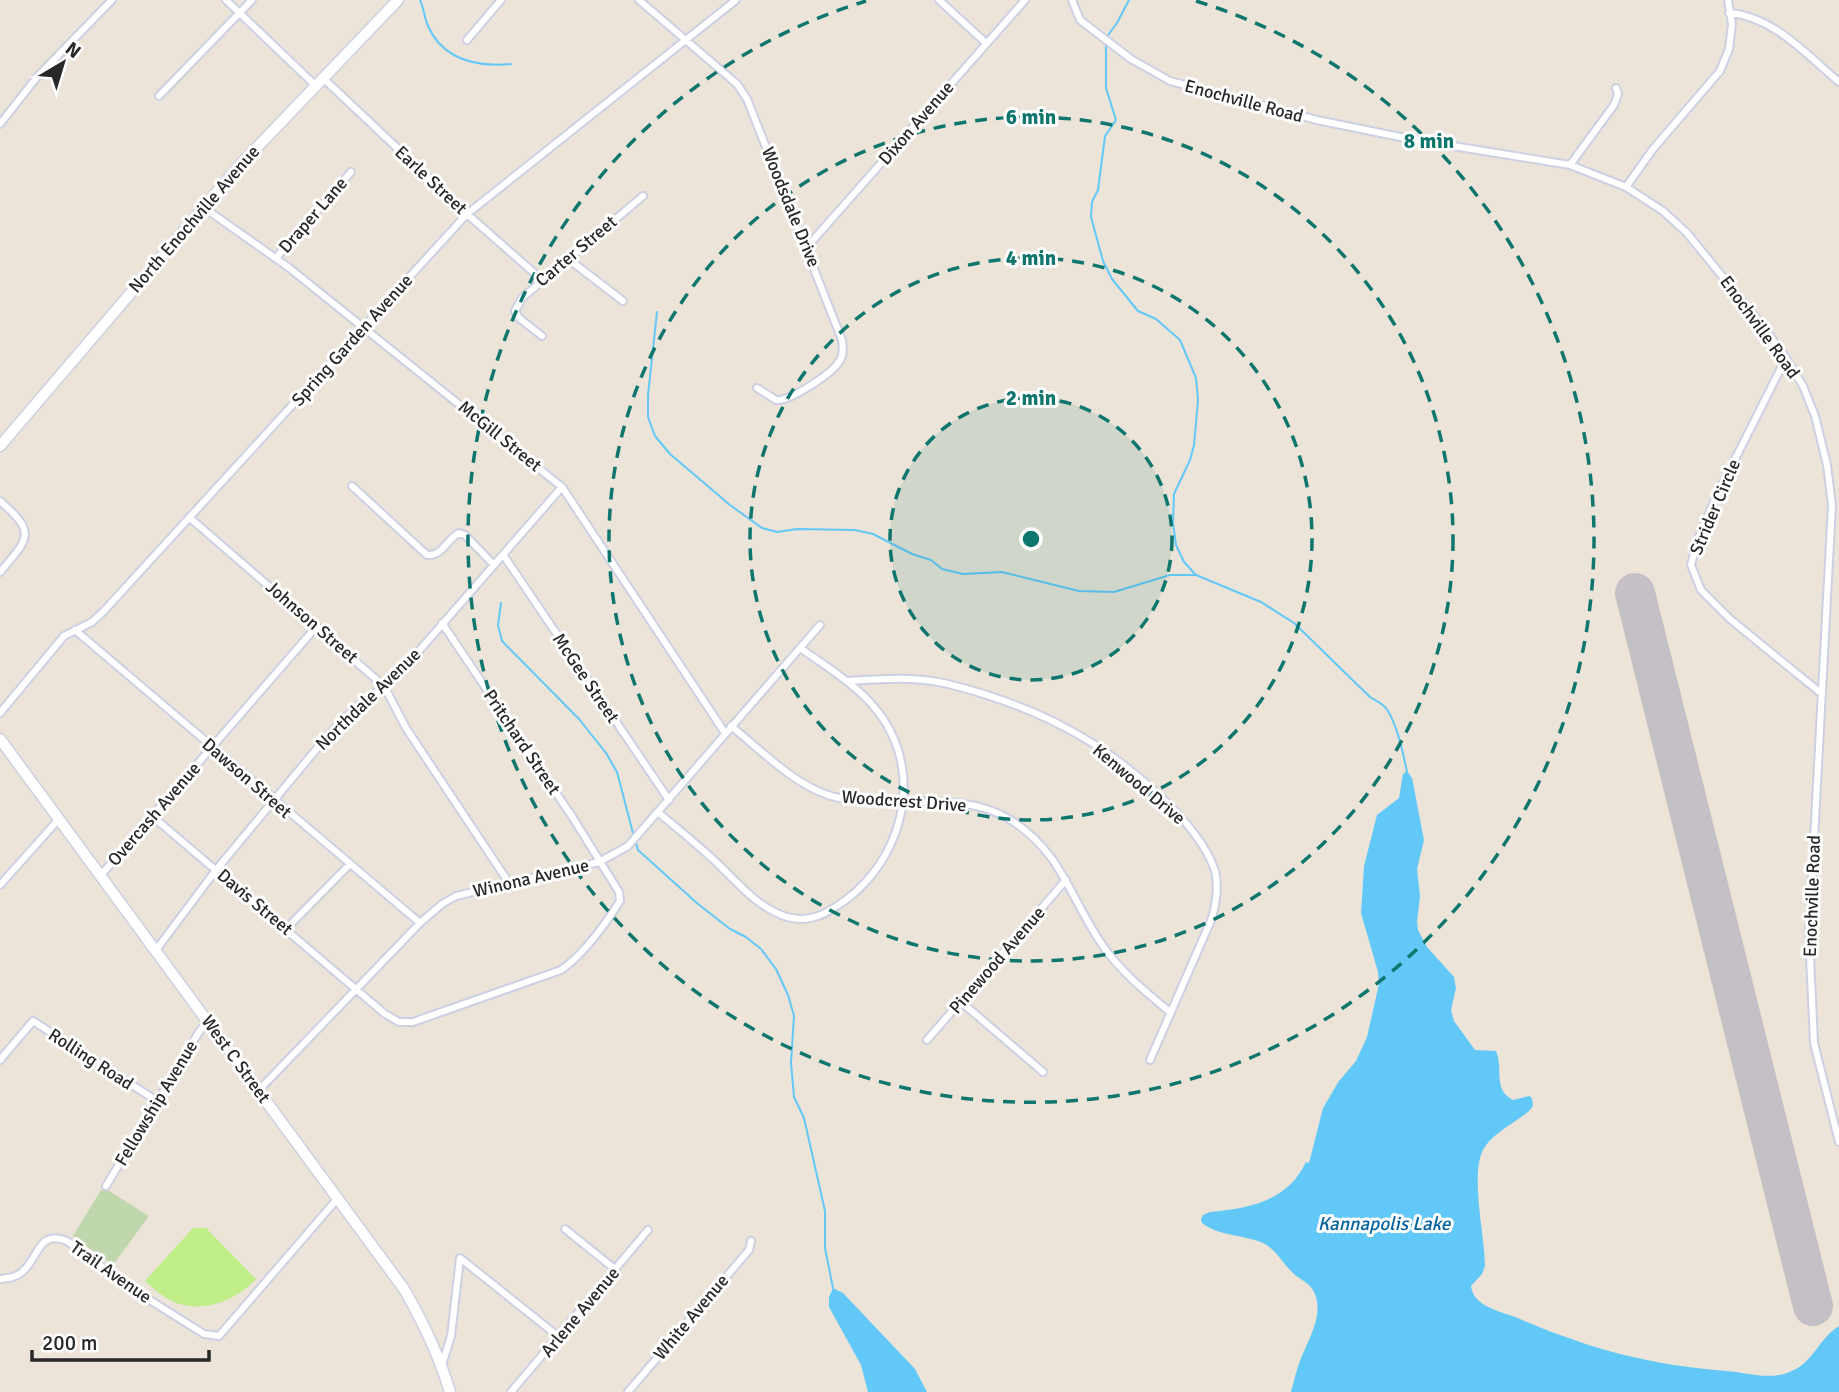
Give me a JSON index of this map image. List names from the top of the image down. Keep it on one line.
{"streets":{"main road":["North Enochville Avenue","West C Street"],"street":["Enochville Road","Dixon Avenue","Earle Street","Woodsdale Drive","Draper Lane","Carter Street","Spring Garden Avenue","McGill Street","Strider Circle","Johnson Street","McGee Street","Northdale Avenue","Pritchard Street","Dawson Street","Kenwood Drive","Woodcrest Drive","Overcash Avenue","Winona Avenue","Davis Street","Pinewood Avenue","Rolling Road","Fellowship Avenue","Trail Avenue","Arlene Avenue","White Avenue"]},"crossings":[["Enochville Road","Strider Circle"],["Dixon Avenue","Woodsdale Drive"],["Earle Street","North Enochville Avenue"],["Earle Street","Carter Street"],["Earle Street","Spring Garden Avenue"],["Woodsdale Drive","Spring Garden Avenue"],["Draper Lane","McGill Street"],["North Enochville Avenue","McGill Street"],["Spring Garden Avenue","McGill Street"],["Spring Garden Avenue","Johnson Street"],["Spring Garden Avenue","Dawson Street"],["McGill Street","Northdale Avenue"],["McGill Street","Winona Avenue"],["Johnson Street","Northdale Avenue"],["Johnson Street","Overcash Avenue"],["Johnson Street","Winona Avenue"],["McGee Street","Northdale Avenue"],["McGee Street","Winona Avenue"],["Northdale Avenue","Pritchard Street"],["Northdale Avenue","Dawson Street"],["Northdale Avenue","Davis Street"],["Northdale Avenue","West C Street"],["Pritchard Street","Winona Avenue"],["Pritchard Street","Davis Street"],["Dawson Street","Overcash Avenue"],["Dawson Street","Winona Avenue"],["Kenwood Drive","Woodcrest Drive"],["Woodcrest Drive","Winona Avenue"],["Woodcrest Drive","Pinewood Avenue"],["Overcash Avenue","Davis Street"],["Overcash Avenue","West C Street"],["Winona Avenue","Davis Street"],["Winona Avenue","West C Street"],["Rolling Road","Fellowship Avenue"],["West C Street","Fellowship Avenue"],["West C Street","Trail Avenue"]],"water":["Kannapolis Lake"],"scale_bar":"200 m","north":"top right","rings":["6 min","8 min","4 min","2 min"]}
